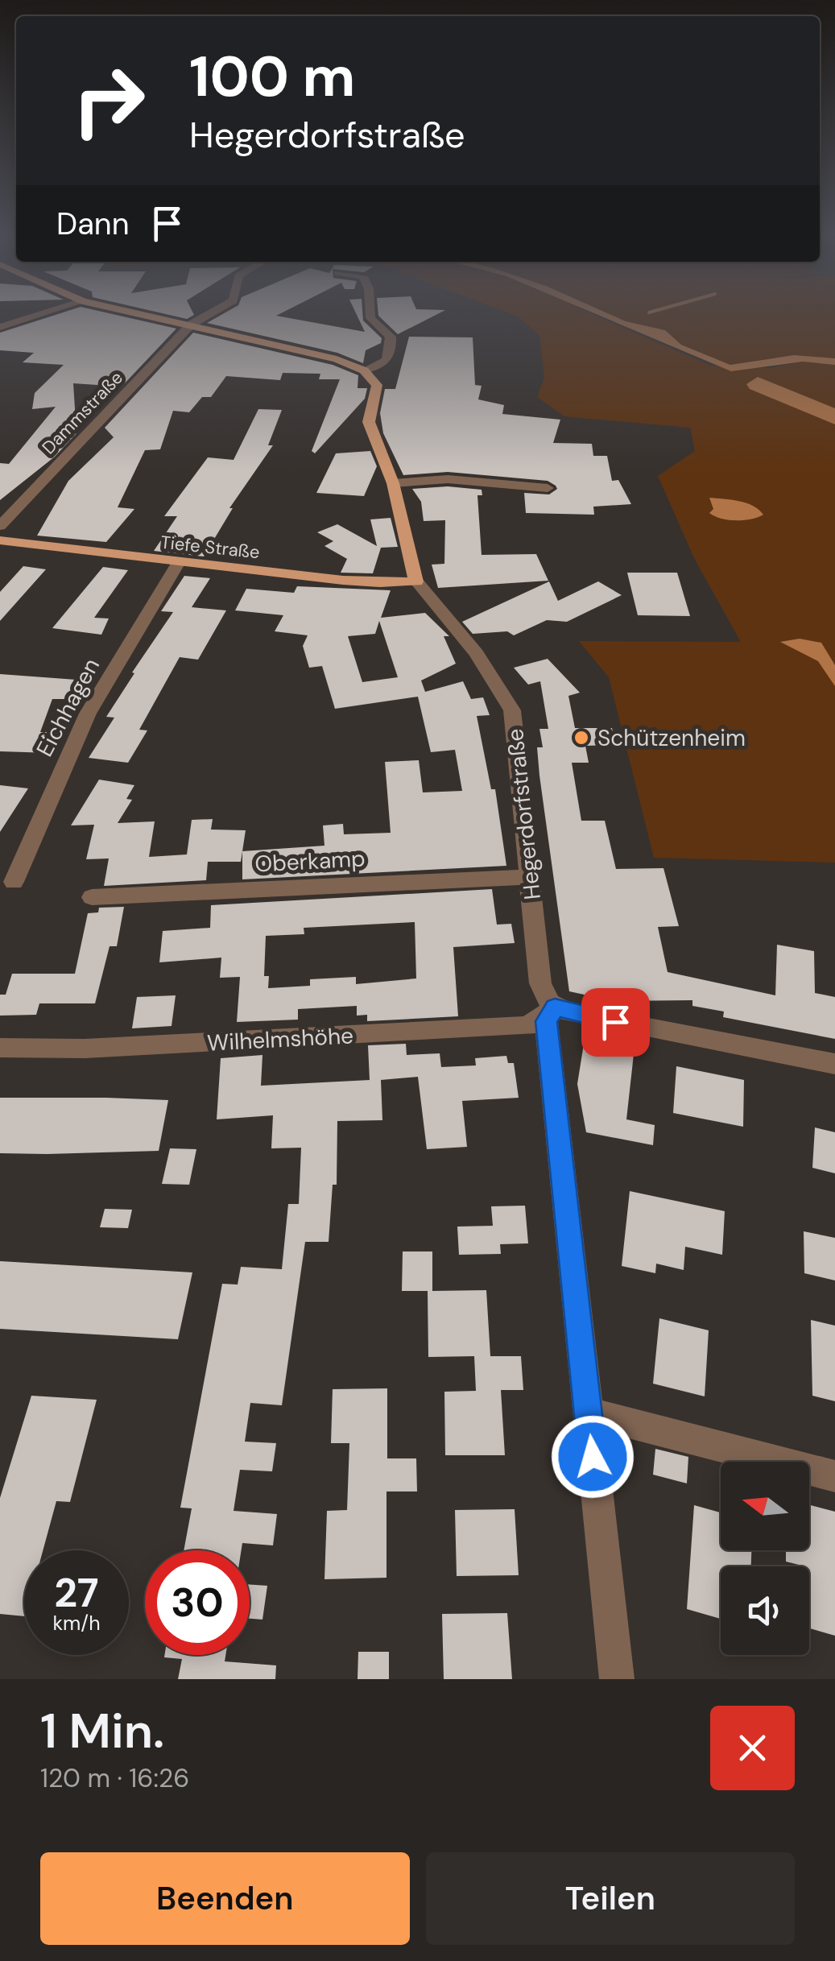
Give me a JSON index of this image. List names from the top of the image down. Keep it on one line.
{"streets":{"main road":["Tiefe Straße","Hegerdorfstraße"],"street":["Dammstraße","Eichhagen","Oberkamp","Wilhelmshöhe"]},"crossings":[["Tiefe Straße","Eichhagen"],["Tiefe Straße","Hegerdorfstraße"],["Hegerdorfstraße","Oberkamp"],["Hegerdorfstraße","Wilhelmshöhe"]],"places":["Schützenheim"],"north":"left","page":{"turn":["100 m","Hegerdorfstraße"],"then":"Dann","speed":"27 km/h","limit":"30","heading":["1 Min.","120 m · 16:26"],"buttons":["Beenden","Teilen"]}}
